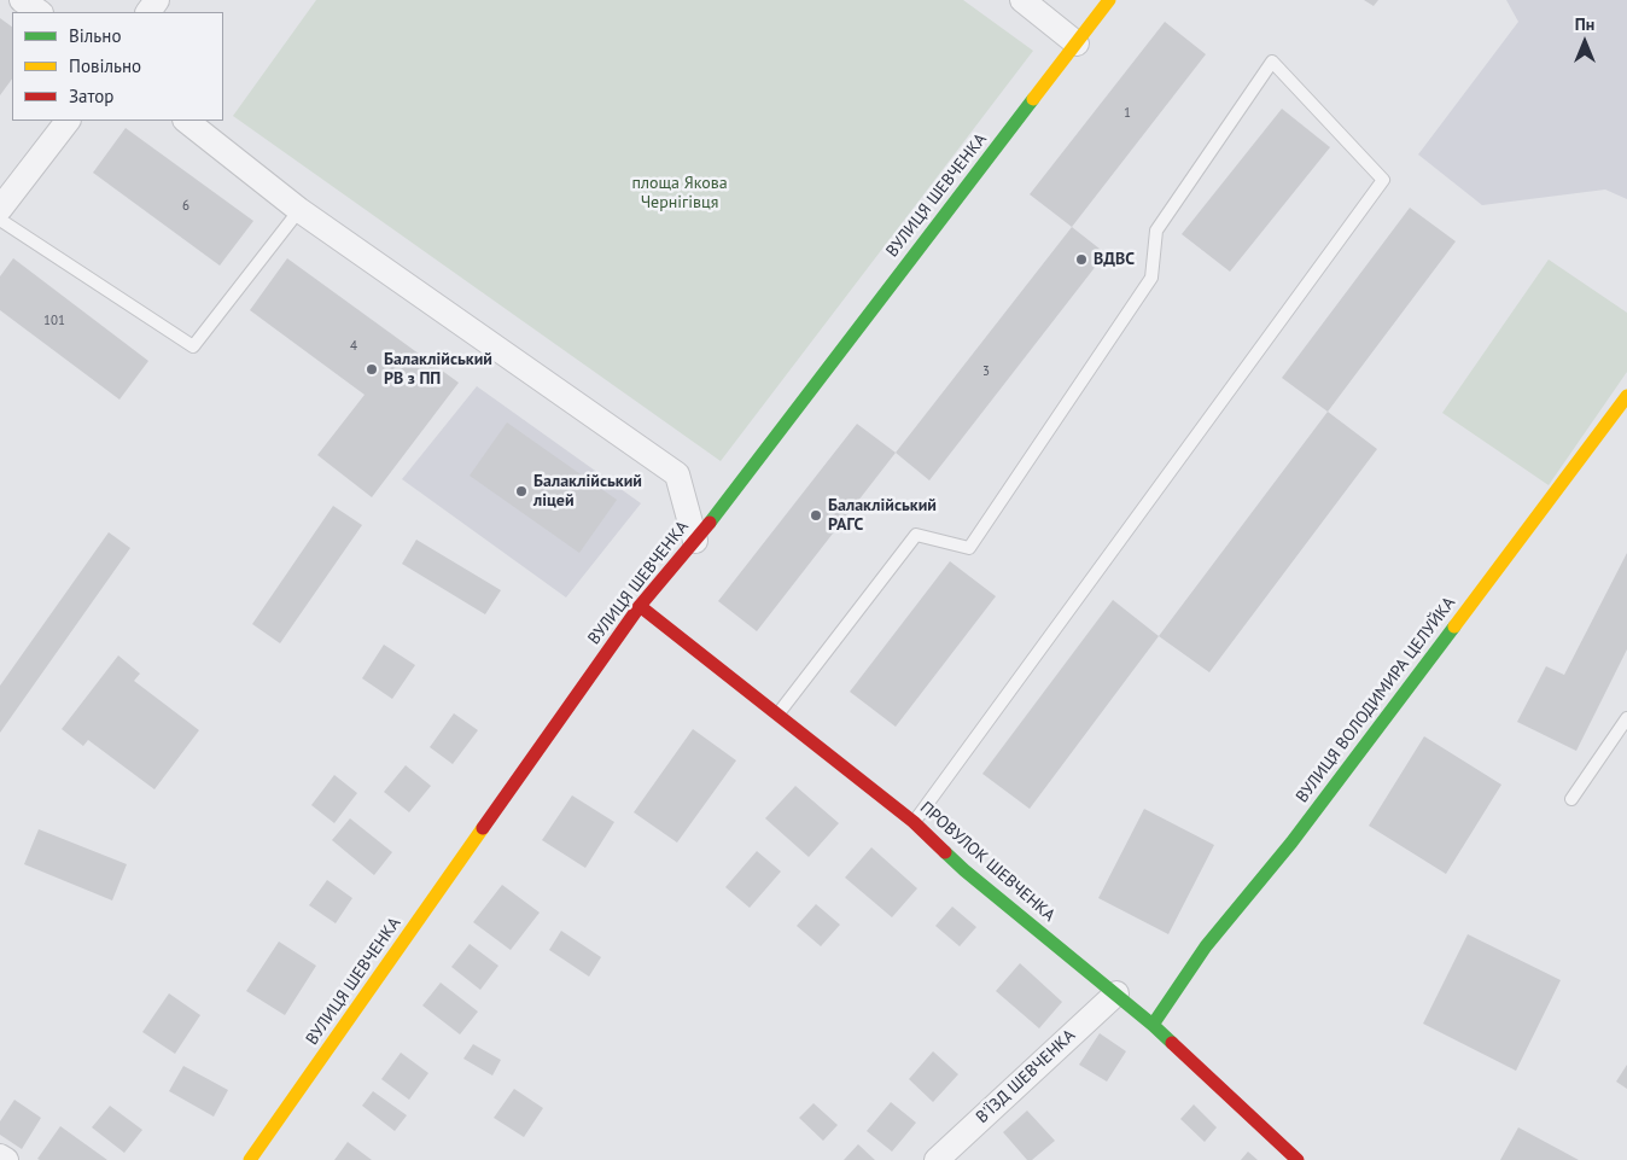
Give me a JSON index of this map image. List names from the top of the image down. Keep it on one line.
{"streets":{"street":["ВУЛИЦЯ ШЕВЧЕНКА","ВУЛИЦЯ ВОЛОДИМИРА ЦЕЛУЙКА","ПРОВУЛОК ШЕВЧЕНКА","В'ЇЗД ШЕВЧЕНКА"]},"crossings":[["ВУЛИЦЯ ШЕВЧЕНКА","ПРОВУЛОК ШЕВЧЕНКА"],["ВУЛИЦЯ ВОЛОДИМИРА ЦЕЛУЙКА","ПРОВУЛОК ШЕВЧЕНКА"],["ПРОВУЛОК ШЕВЧЕНКА","В'ЇЗД ШЕВЧЕНКА"]],"parks":["площа Якова Чернігівця"],"places":["ВДВС","Балаклійський РВ з ПП","Балаклійський ліцей","Балаклійський РАГС"],"house_numbers":["1","6","101","4","3"],"legend":["Вільно","Повільно","Затор"],"north":"top"}
